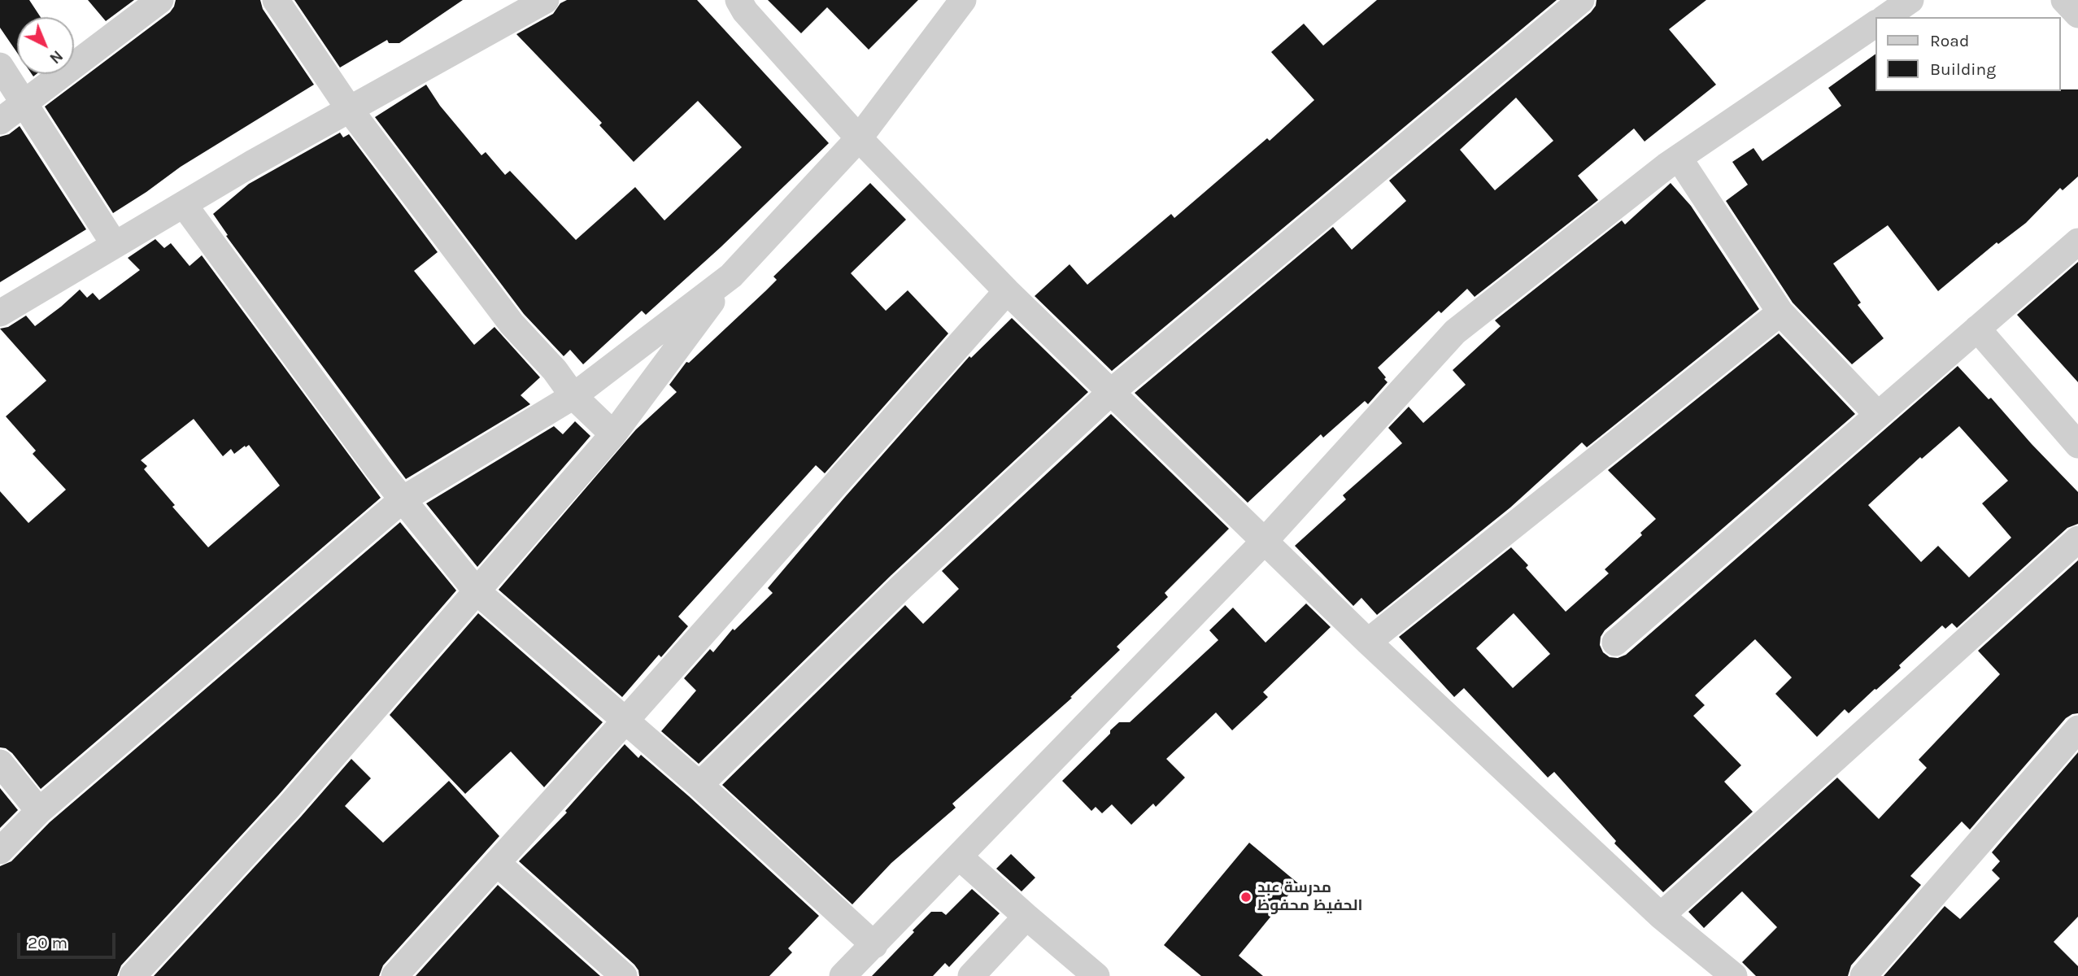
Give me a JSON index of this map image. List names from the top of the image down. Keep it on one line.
{"places":["مدرسة عبد الحفيظ محفوظ"],"legend":["Road","Building"],"scale_bar":"20 m","north":"bottom right"}
